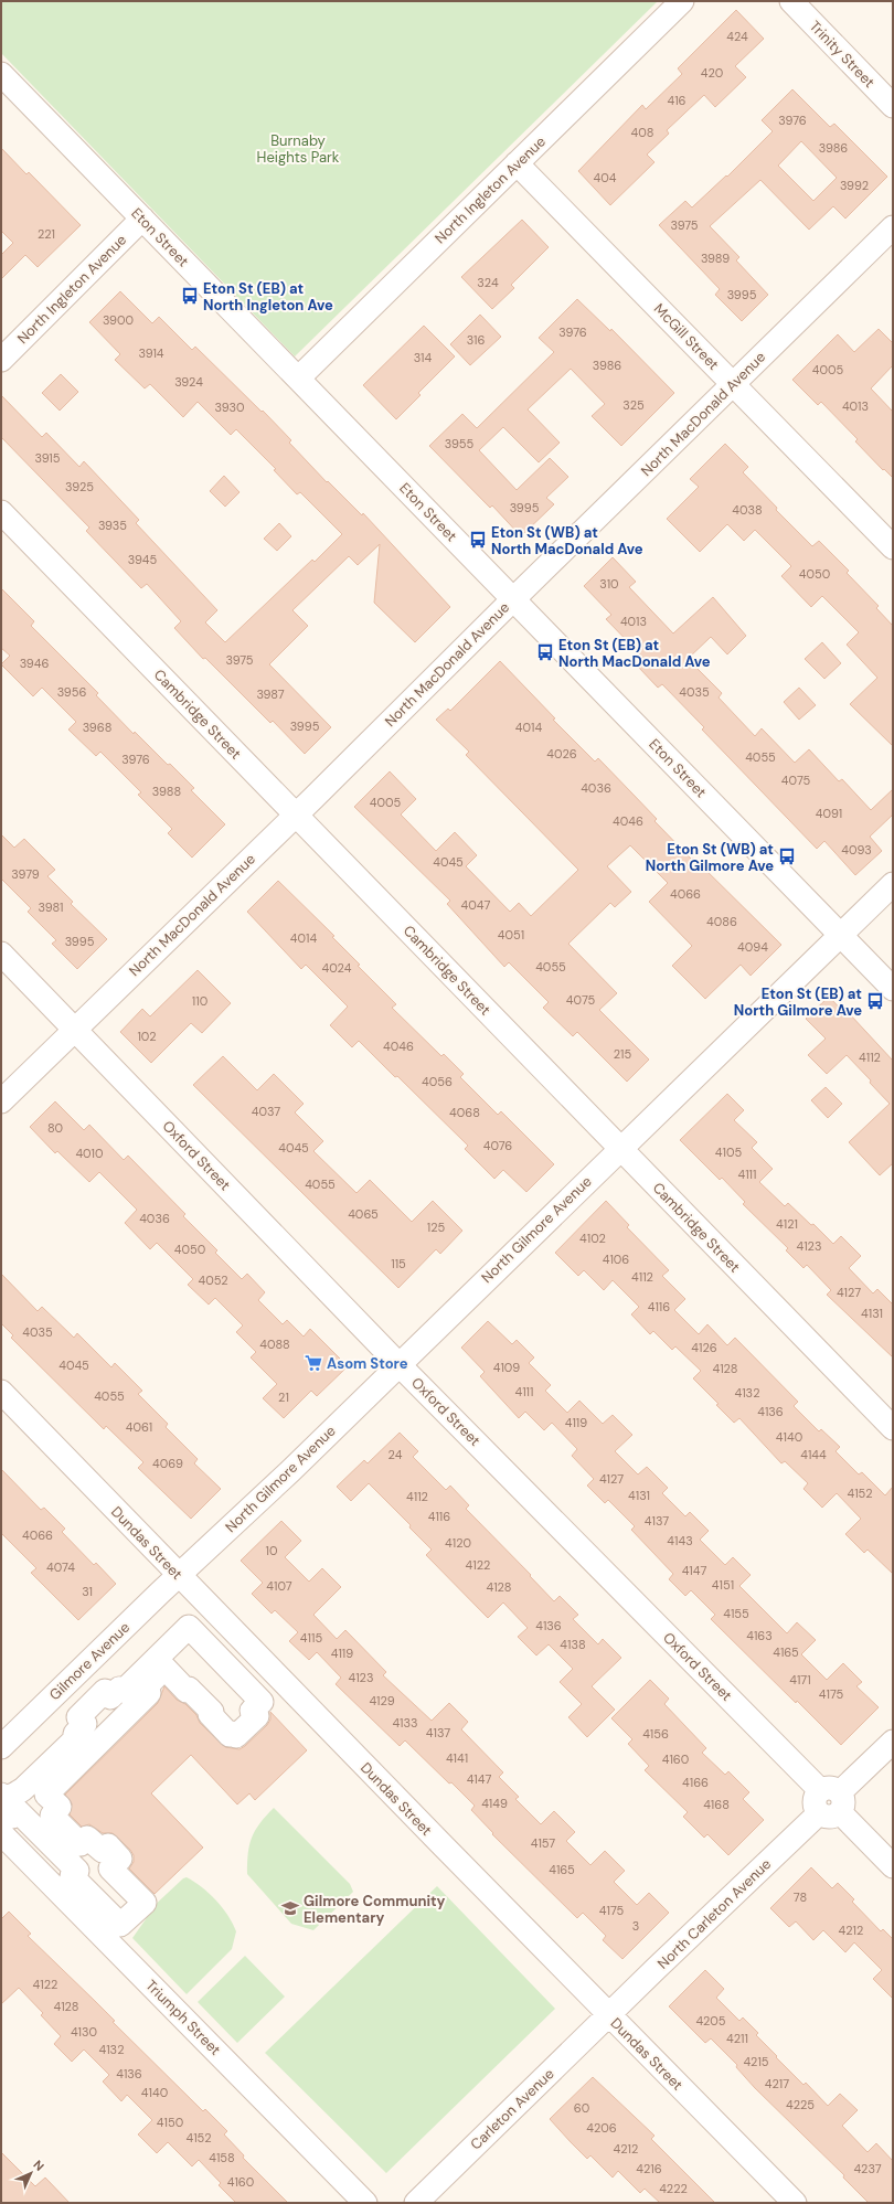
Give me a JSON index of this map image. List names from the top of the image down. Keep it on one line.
{"streets":{"street":["Trinity Street","North Ingleton Avenue","Eton Street","McGill Street","North MacDonald Avenue","Cambridge Street","Oxford Street","North Gilmore Avenue","Dundas Street","Gilmore Avenue","North Carleton Avenue","Triumph Street","Carleton Avenue"]},"crossings":[["North Ingleton Avenue","Eton Street"],["North Ingleton Avenue","McGill Street"],["Eton Street","North MacDonald Avenue"],["Eton Street","North Gilmore Avenue"],["McGill Street","North MacDonald Avenue"],["North MacDonald Avenue","Cambridge Street"],["North MacDonald Avenue","Oxford Street"],["Cambridge Street","North Gilmore Avenue"],["Oxford Street","North Gilmore Avenue"],["Oxford Street","North Carleton Avenue"],["North Gilmore Avenue","Dundas Street"],["North Gilmore Avenue","Gilmore Avenue"],["Dundas Street","Gilmore Avenue"],["Dundas Street","North Carleton Avenue"],["Dundas Street","Carleton Avenue"],["North Carleton Avenue","Carleton Avenue"]],"parks":["Burnaby Heights Park"],"places":{"bus stop":["Eton St (EB) at North Ingleton Ave","Eton St (WB) at North MacDonald Ave","Eton St (EB) at North MacDonald Ave","Eton St (WB) at North Gilmore Ave","Eton St (EB) at North Gilmore Ave"],"supermarket":["Asom Store"],"school or university":["Gilmore Community Elementary"]},"house_numbers":["424","420","416","3976","408","3986","404","3992","3975","221","3989","324","3995","3900","3976","316","3914","314","3986","4005","3924","325","4013","3930","3955","3915","3925","3995","4038","3935","3945","4050","310","4013","3975","3946","3956","4035","3987","3995","3968","4014","4026","4055","3976","4075","4036","3988","4005","4091","4046","4093","4045","3979","4066","4047","3981","4086","4051","4014","3995","4094","4055","4024","4075","110","102","4046","215","4112","4056","4037","4068","80","4076","4045","4105","4010","4111","4055","4065","4036","4121","125","4102","4123","4050","4106","115","4112","4052","4127","4116","4131","4035","4088","4126","4045","4109","4128","4111","4132","4055","21","4136","4119","4061","4140","24","4144","4069","4127","4152","4131","4112","4116","4137","4066","4143","4120","10","4122","4074","4147","4151","4107","4128","31","4155","4136","4163","4115","4138","4165","4119","4123","4171","4175","4129","4133","4137","4156","4141","4160","4147","4166","4149","4168","4157","4165","78","4175","3","4212","4122","4128","4205","4130","4211","4132","4215","4136","4217","4140","4225","60","4150","4206","4152","4212","4158","4216","4237","4160","4222"],"north":"top right"}
